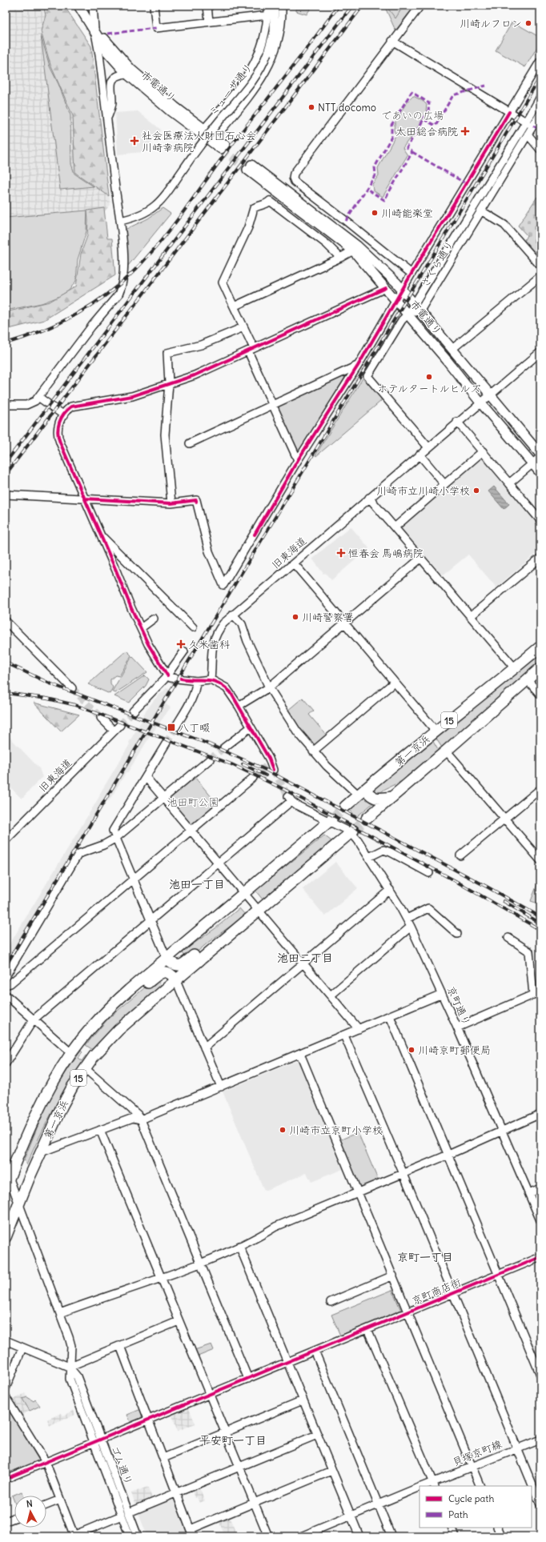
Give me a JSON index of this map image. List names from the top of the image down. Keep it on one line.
{"streets":{"highway":["15","第一京浜"],"main road":["市電通り"],"street":["ミューザ通り","さくら通り","旧東海道","京町通り","京町商店街","貝塚京町線","ゴム通り"]},"crossings":[["市電通り","さくら通り"],["市電通り","旧東海道"],["さくら通り","旧東海道"],["第一京浜","京町通り"],["京町商店街","ゴム通り"]],"districts":["池田一丁目","池田二丁目","京町一丁目","平安町一丁目"],"parks":["であいの広場","池田町公園"],"places":{"other":["川崎ルフロン","NTT docomo","川崎能楽堂","ホテルタートルヒルズ","川崎市立川崎小学校","川崎警察署","川崎京町郵便局","川崎市立京町小学校"],"health":["太田総合病院","社会医療法人財団石心会 川崎幸病院","恒春会 馬嶋病院","久米歯科"],"transit":["八丁畷"]},"legend":["Cycle path","Path"],"north":"top"}
